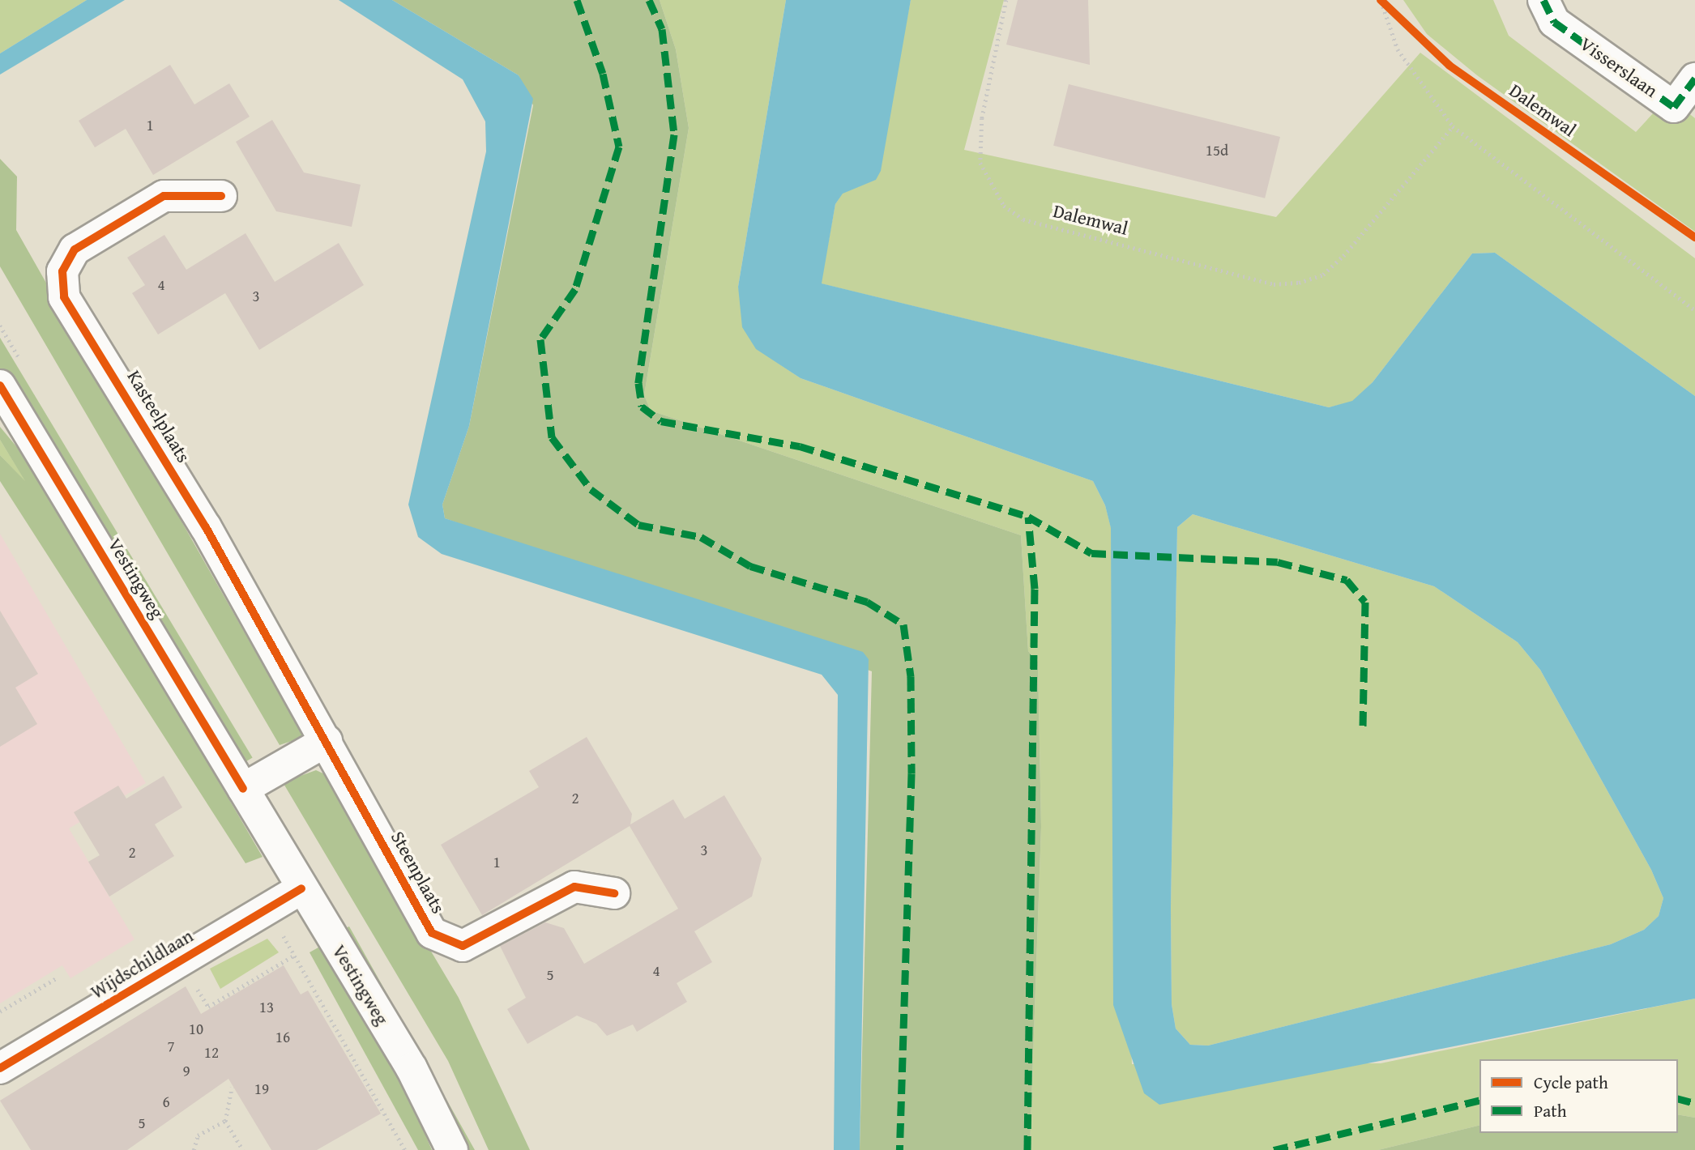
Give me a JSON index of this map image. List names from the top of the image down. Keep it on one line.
{"streets":{"street":["Visserslaan","Kasteelplaats","Vestingweg","Steenplaats","Wijdschildlaan"],"cycle path":["Dalemwal"]},"crossings":[["Kasteelplaats","Steenplaats"],["Vestingweg","Wijdschildlaan"]],"house_numbers":["1","15d","4","3","2","3","2","1","4","5","13","10","16","7","12","9","19","6","5"],"legend":["Cycle path","Path"]}
